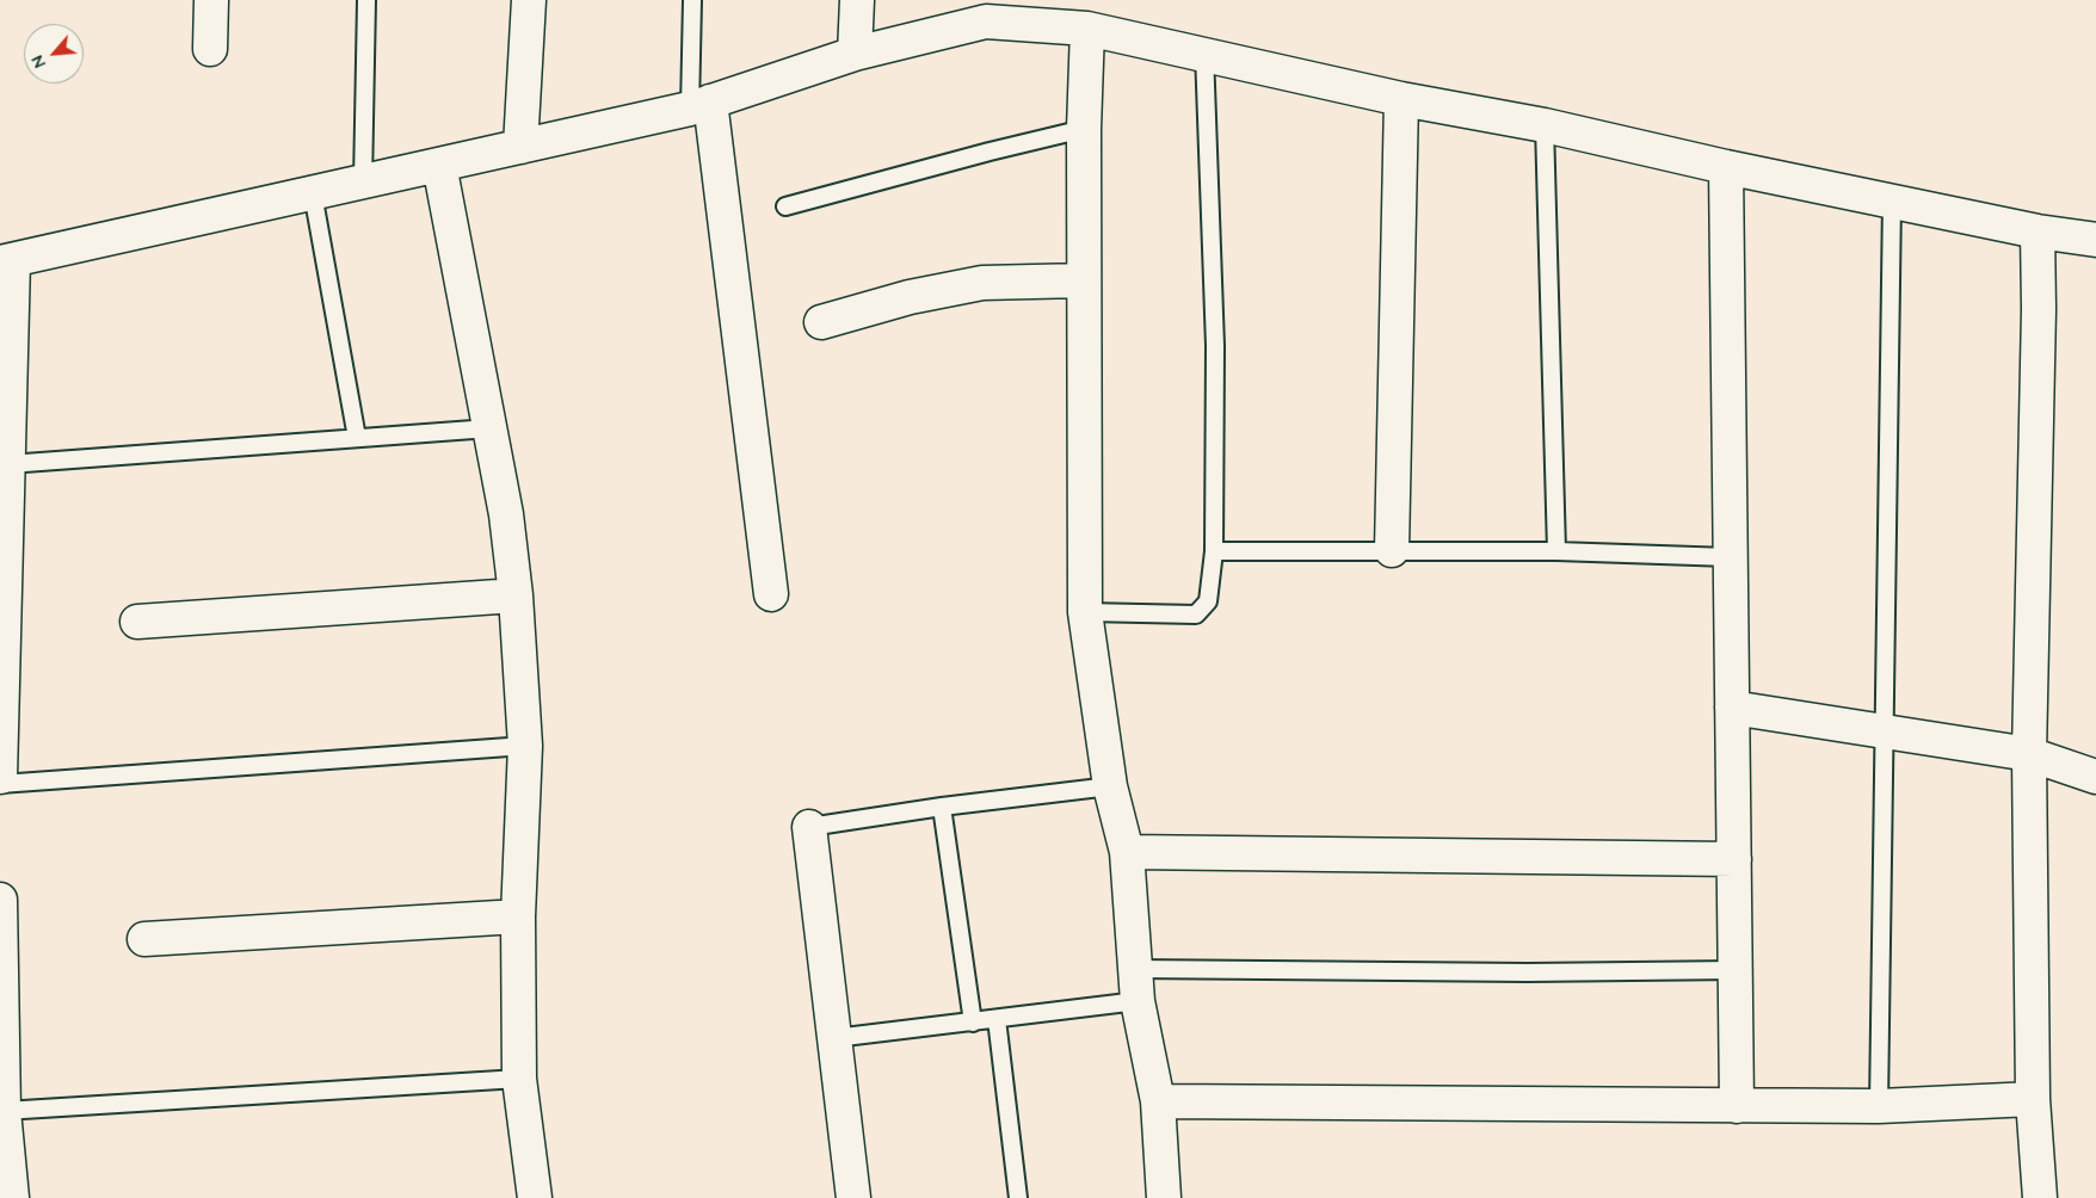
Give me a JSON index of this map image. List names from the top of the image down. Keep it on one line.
{"north":"bottom left"}
